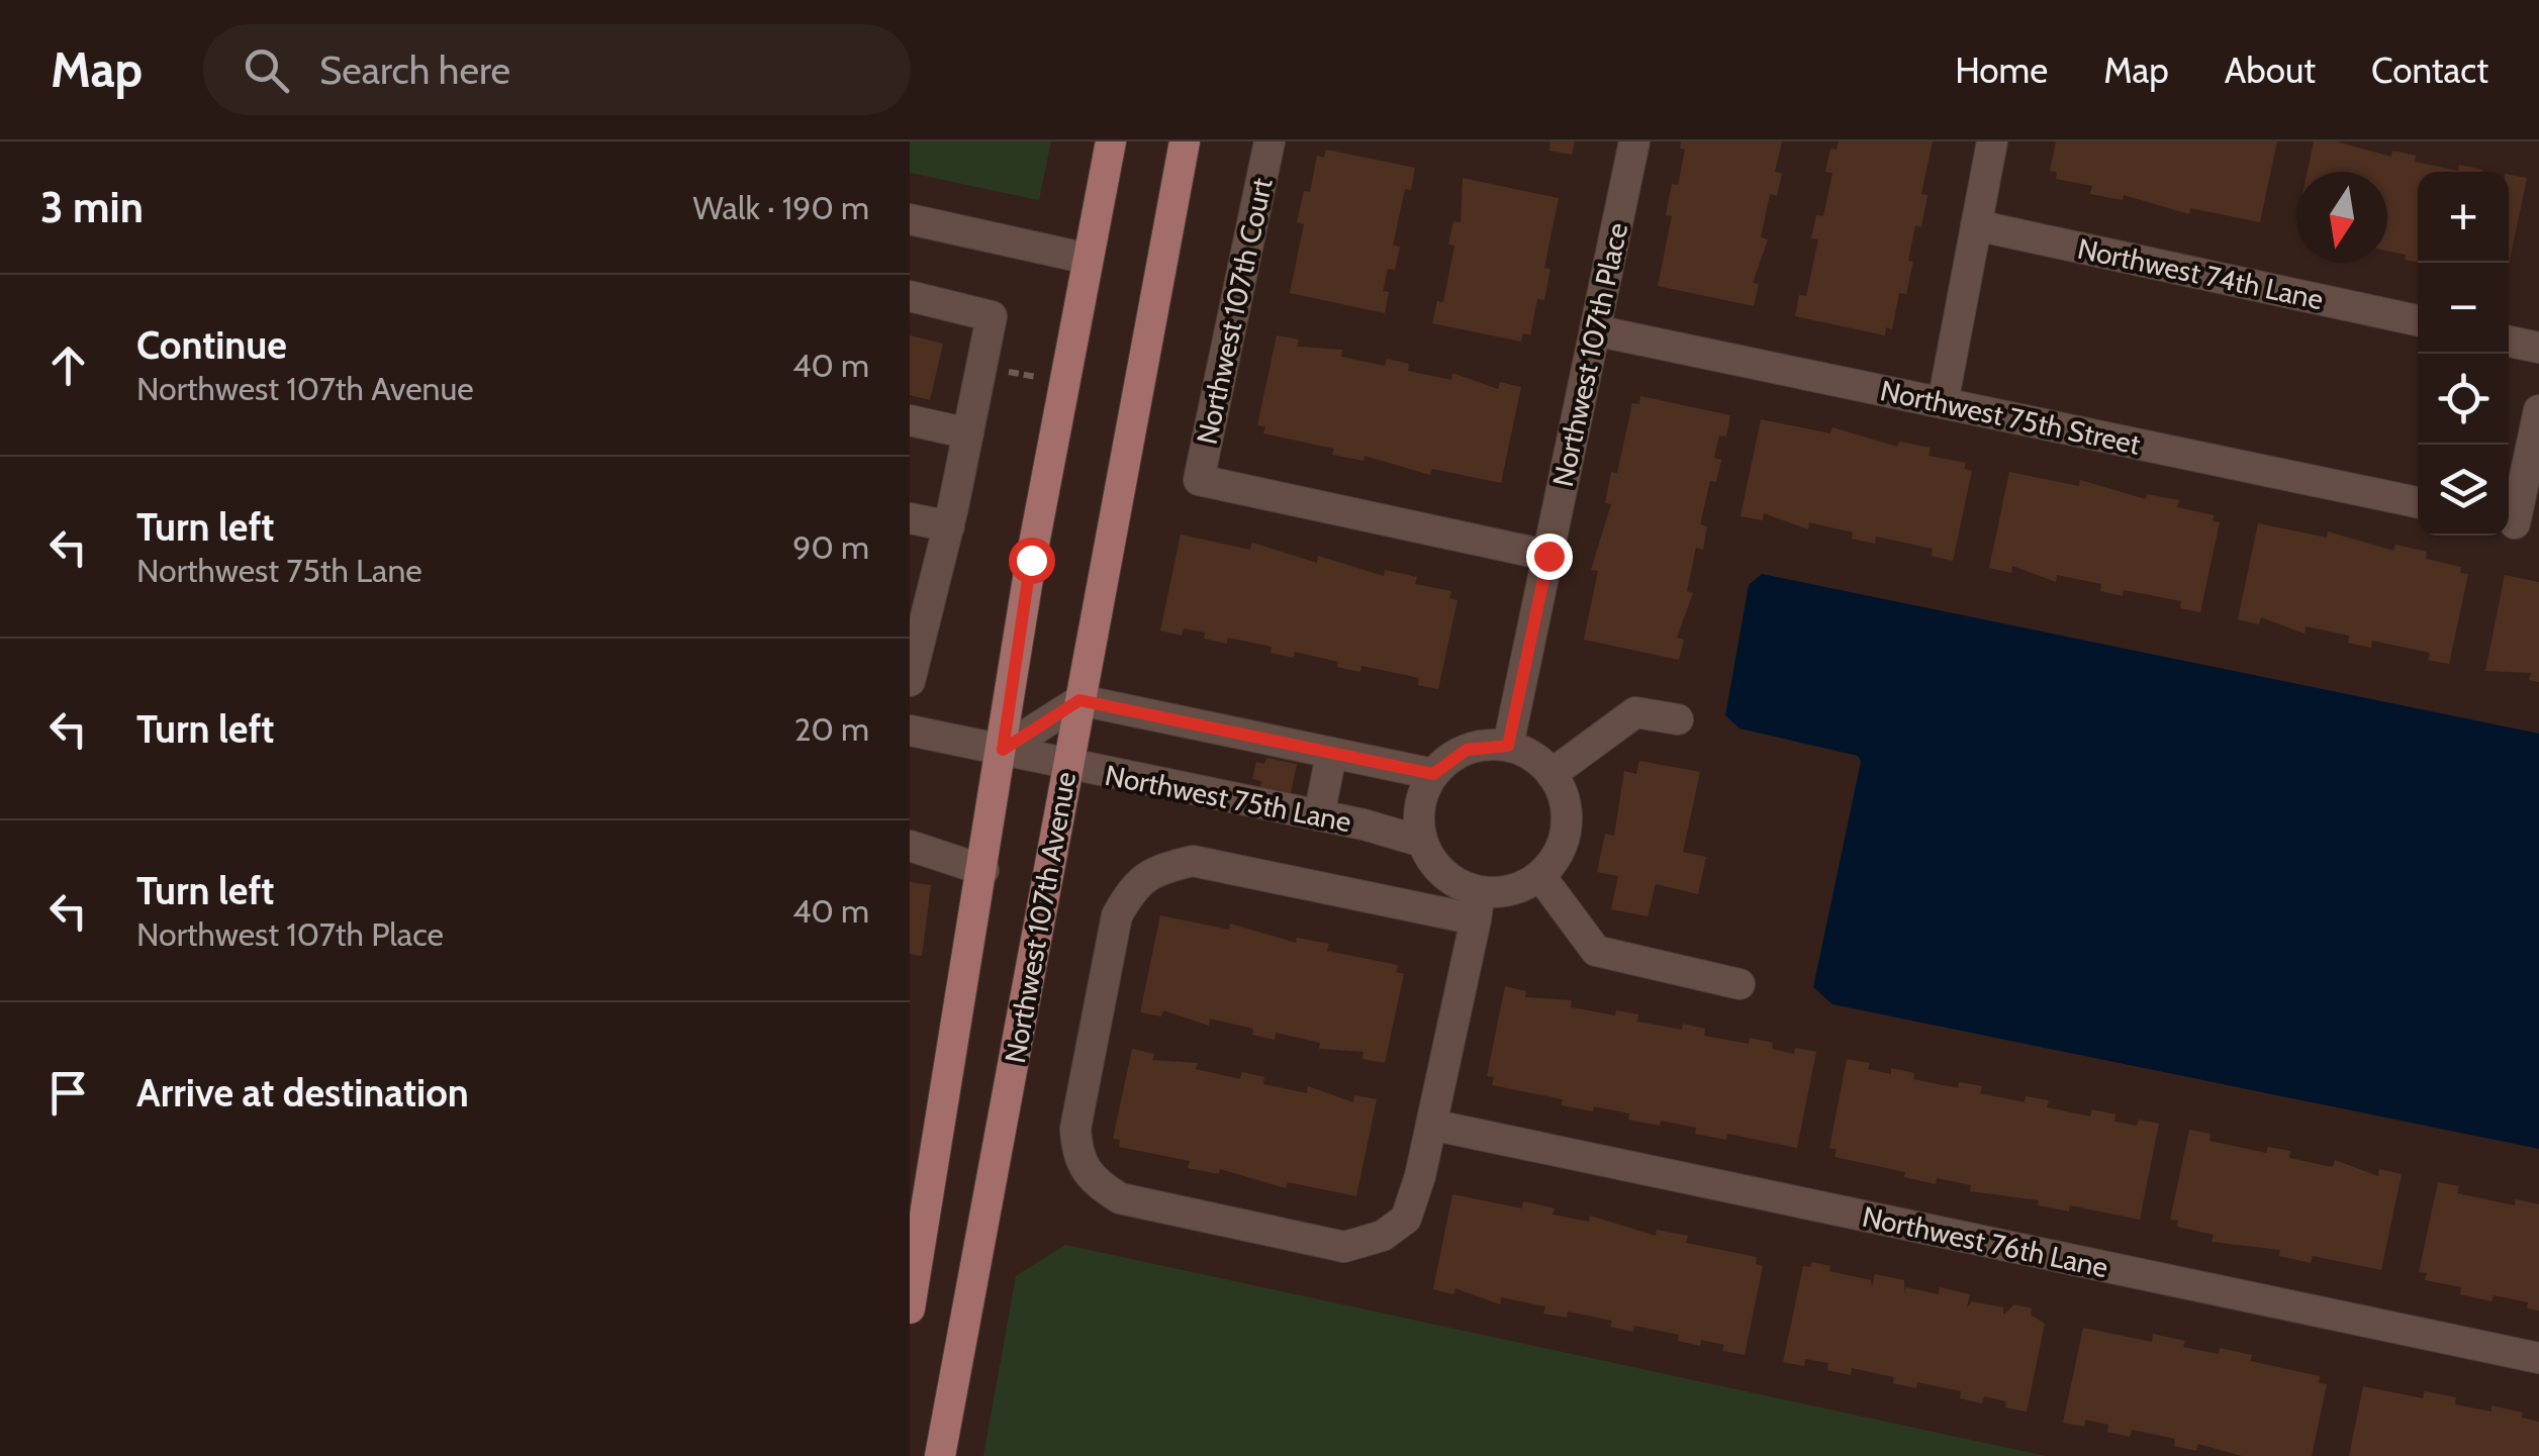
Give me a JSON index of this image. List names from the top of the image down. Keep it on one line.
{"streets":{"main road":["Northwest 107th Avenue"],"street":["Northwest 74th Lane","Northwest 107th Court","Northwest 107th Place","Northwest 75th Street","Northwest 75th Lane","Northwest 76th Lane"]},"crossings":[["Northwest 107th Court","Northwest 107th Place"],["Northwest 107th Place","Northwest 75th Street"],["Northwest 107th Place","Northwest 75th Lane"],["Northwest 75th Lane","Northwest 107th Avenue"]],"north":"bottom","page":{"header":"Map","search":"Search here","nav":["Home","Map","About","Contact"],"heading":["3 min","Walk · 190 m"],"map_buttons":["+","−"],"list":[["Continue","Northwest 107th Avenue","40 m"],["Turn left","Northwest 75th Lane","90 m"],["Turn left","20 m"],["Turn left","Northwest 107th Place","40 m"],"Arrive at destination"]}}
